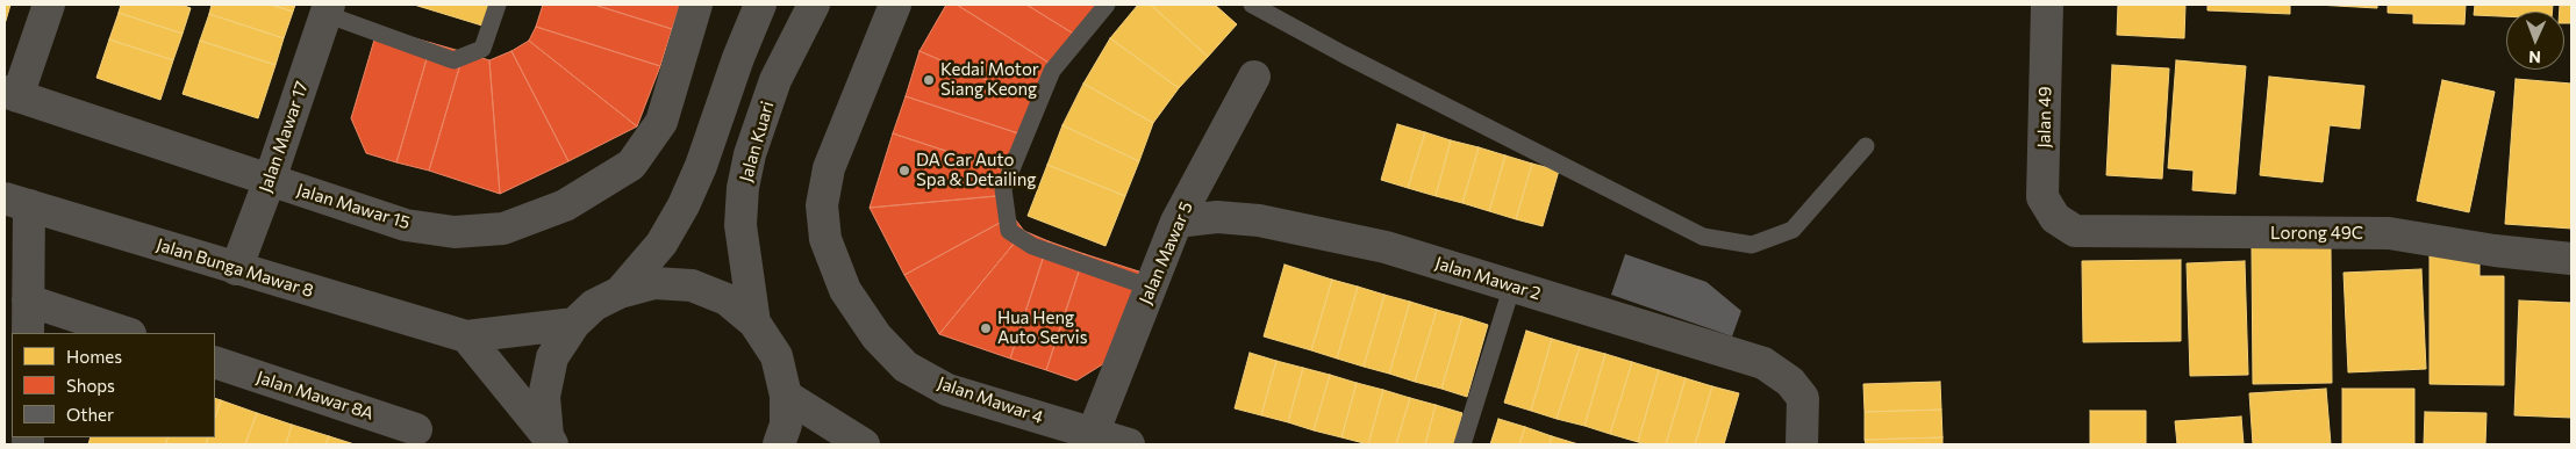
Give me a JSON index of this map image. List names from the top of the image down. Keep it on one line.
{"streets":{"street":["Jalan 49","Jalan Mawar 17","Jalan Kuari","Jalan Mawar 15","Lorong 49C","Jalan Mawar 5","Jalan Bunga Mawar 8","Jalan Mawar 2","Jalan Mawar 8A","Jalan Mawar 4"]},"crossings":[["Jalan 49","Lorong 49C"],["Jalan Mawar 17","Jalan Mawar 15"],["Jalan Mawar 17","Jalan Bunga Mawar 8"],["Jalan Mawar 5","Jalan Mawar 2"],["Jalan Mawar 5","Jalan Mawar 4"]],"places":["Kedai Motor Siang Keong","DA Car Auto Spa & Detailing","Hua Heng Auto Servis"],"legend":["Homes","Shops","Other"],"north":"bottom"}
